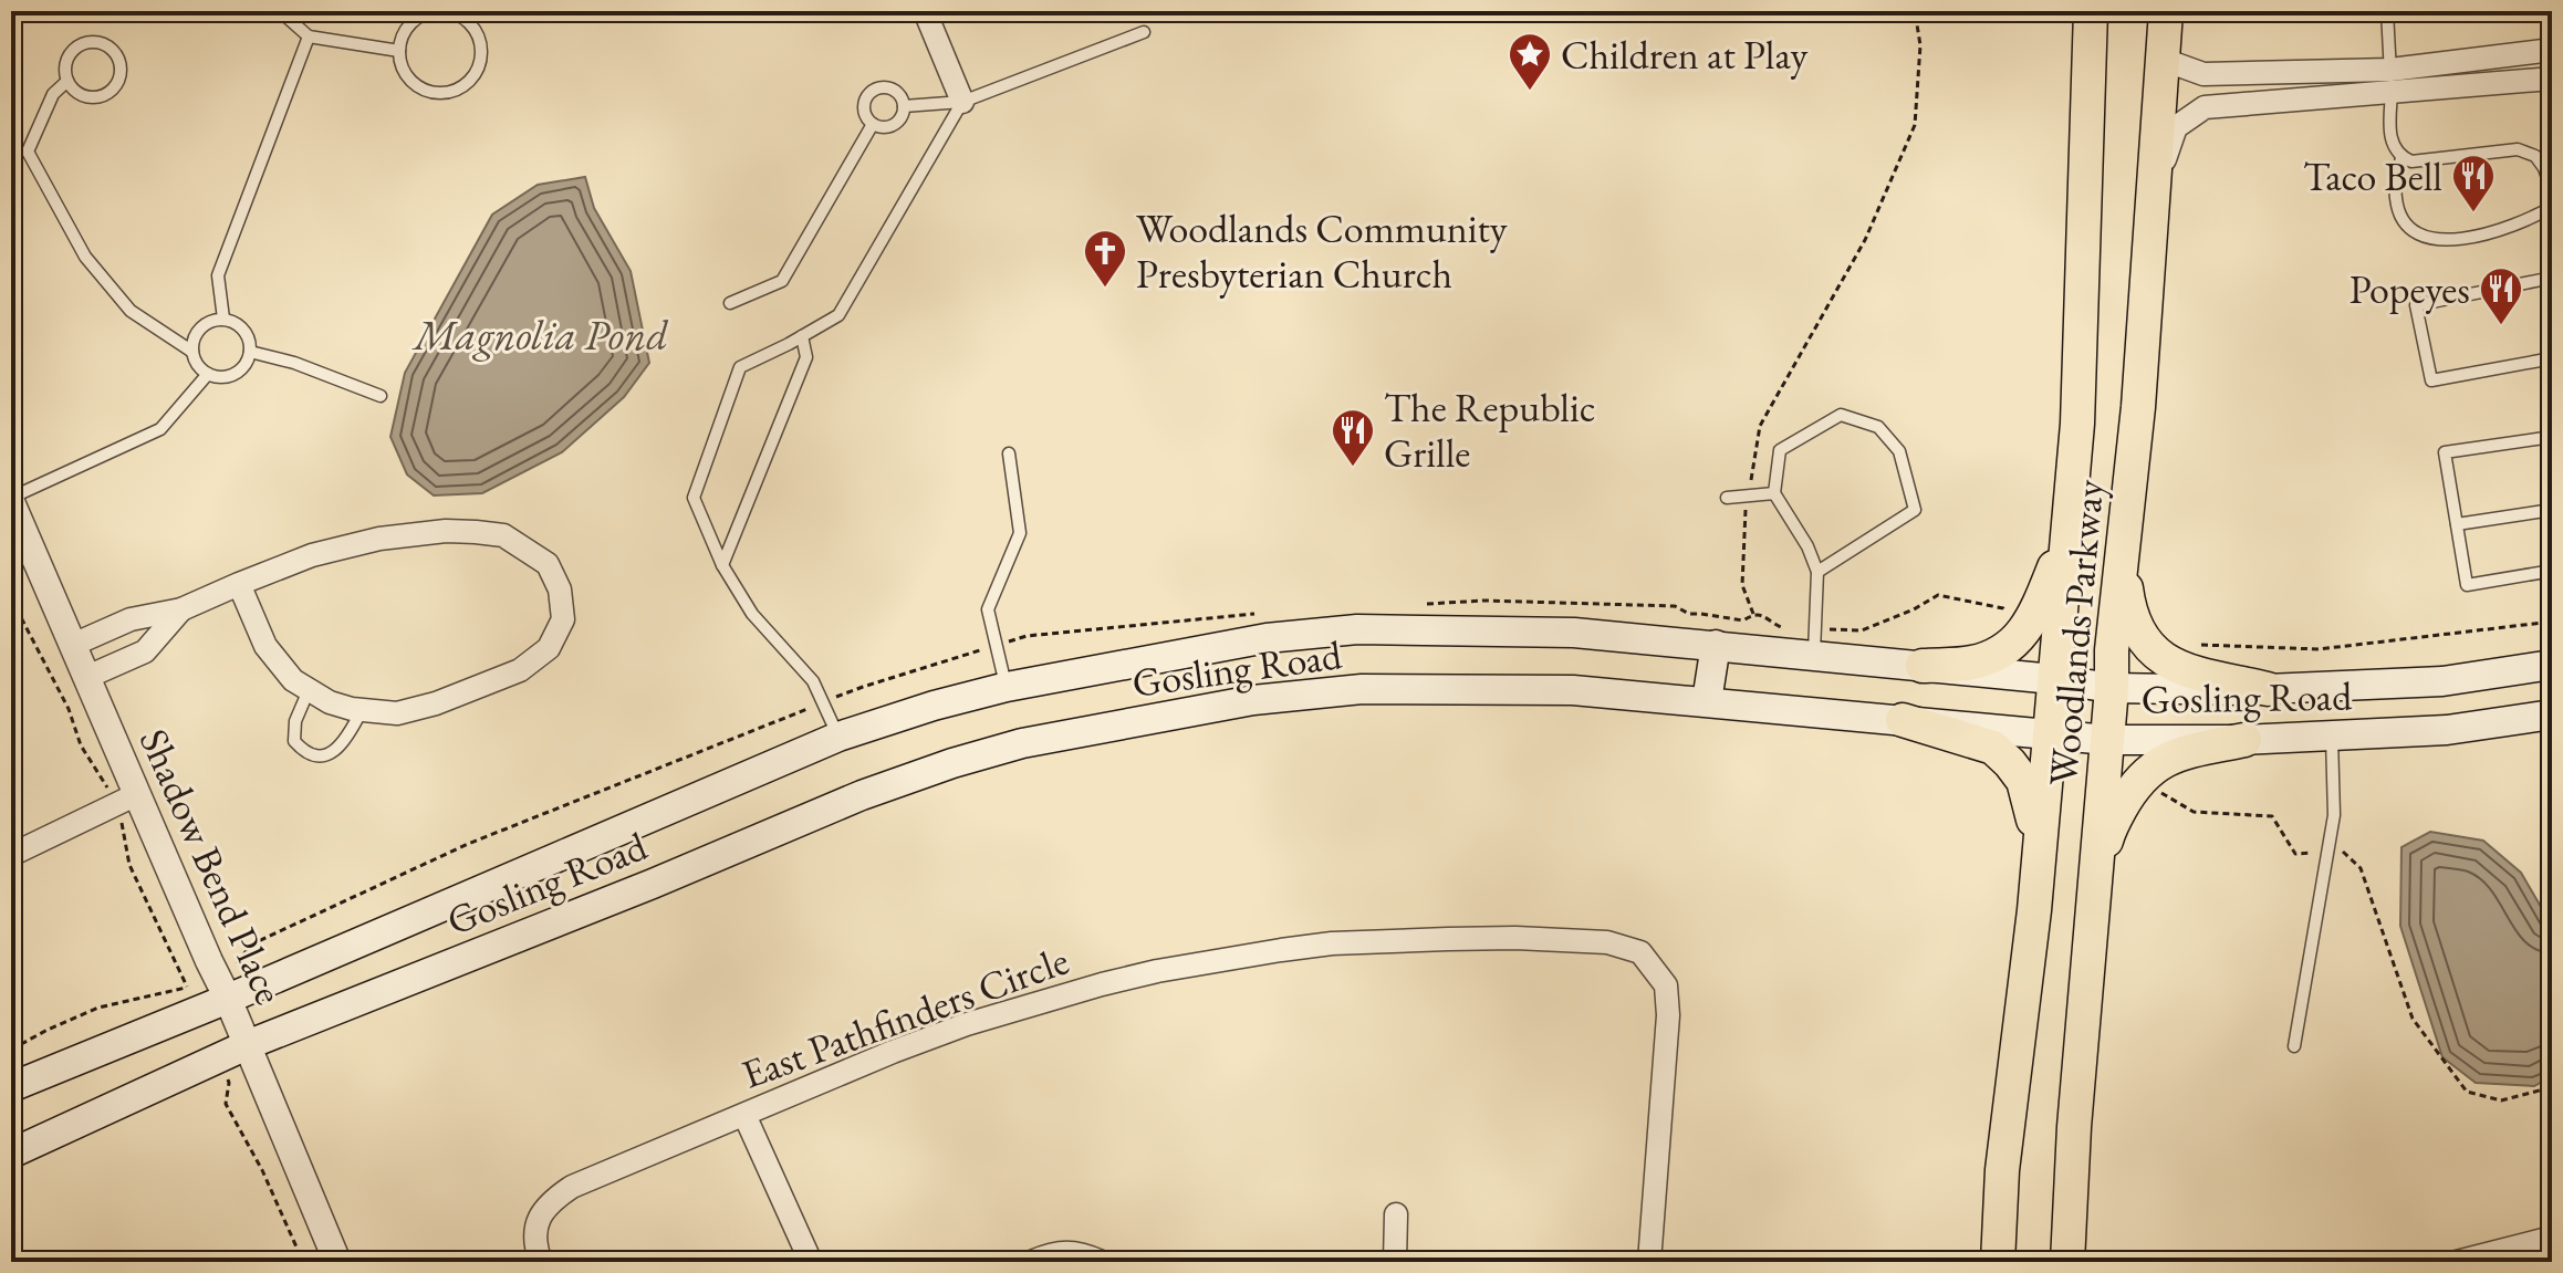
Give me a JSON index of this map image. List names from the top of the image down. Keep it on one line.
{"streets":{"main road":["Woodlands Parkway","Gosling Road"],"street":["Shadow Bend Place","East Pathfinders Circle"]},"crossings":[["Woodlands Parkway","Gosling Road"],["Gosling Road","Shadow Bend Place"]],"water":["Magnolia Pond"],"places":{"place":["Children at Play"],"restaurant":["Taco Bell","Popeyes","The Republic Grille"],"church":["Woodlands Community Presbyterian Church"]}}
